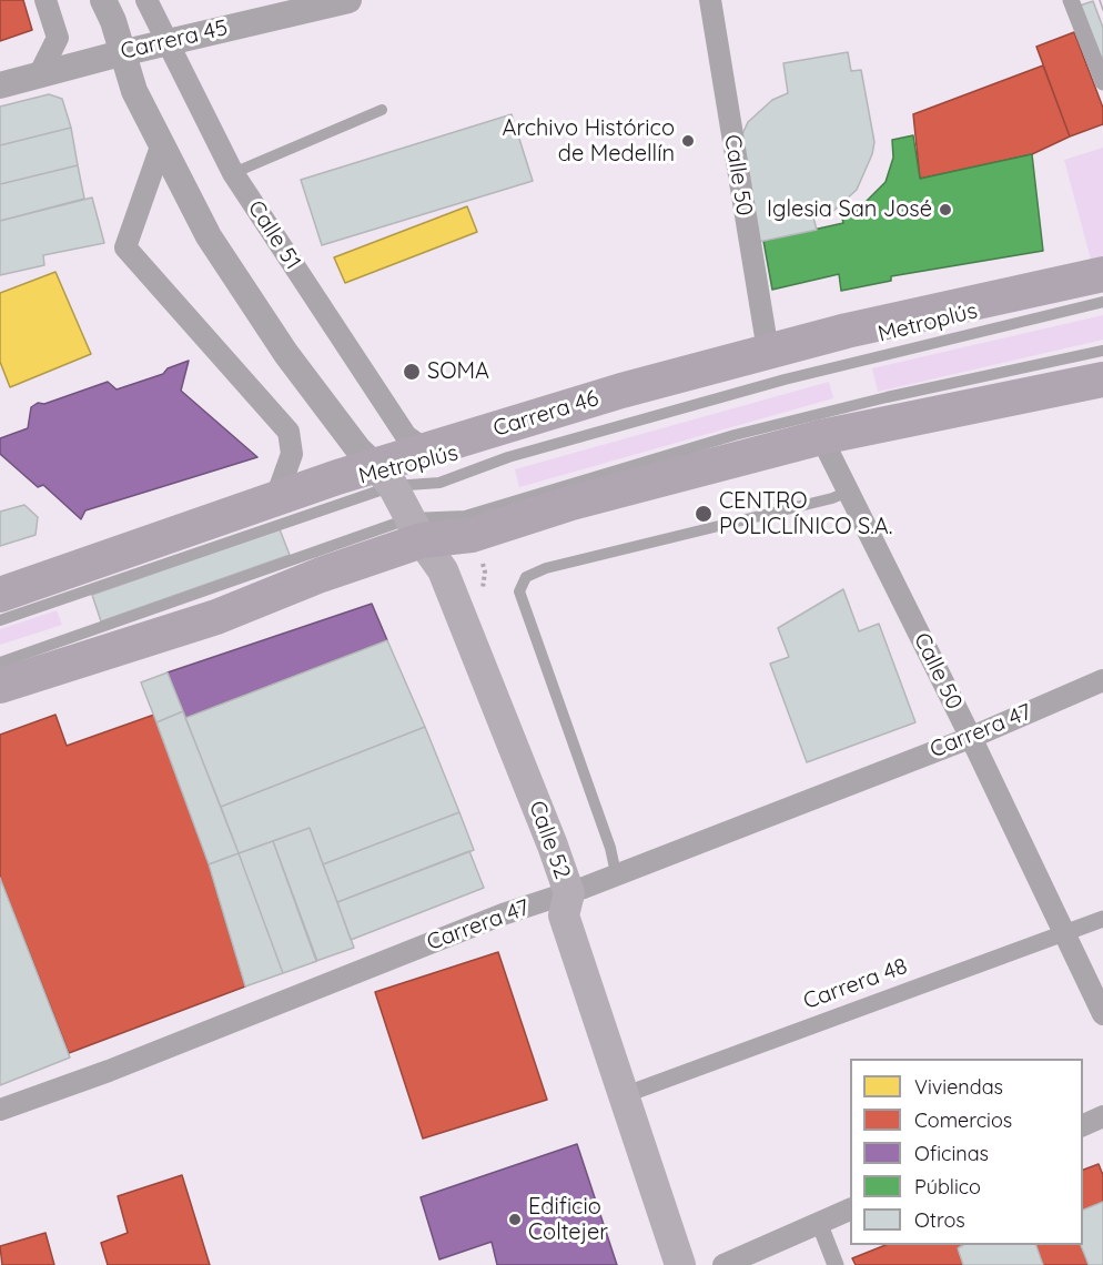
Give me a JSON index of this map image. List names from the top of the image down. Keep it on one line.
{"streets":{"main road":["Carrera 46","Calle 52"],"street":["Carrera 45","Calle 50","Calle 51","Carrera 47","Carrera 48"],"lane":["Metroplús"]},"crossings":[["Carrera 45","Calle 51"],["Calle 50","Carrera 46"],["Calle 50","Carrera 47"],["Calle 50","Carrera 48"],["Calle 51","Carrera 46"],["Metroplús","Carrera 46"],["Carrera 47","Calle 52"],["Calle 52","Carrera 48"]],"places":["Archivo Histórico de Medellín","Iglesia San José","SOMA","CENTRO POLICLÍNICO S.A.","Edificio Coltejer"],"legend":["Viviendas","Comercios","Oficinas","Público","Otros"]}
